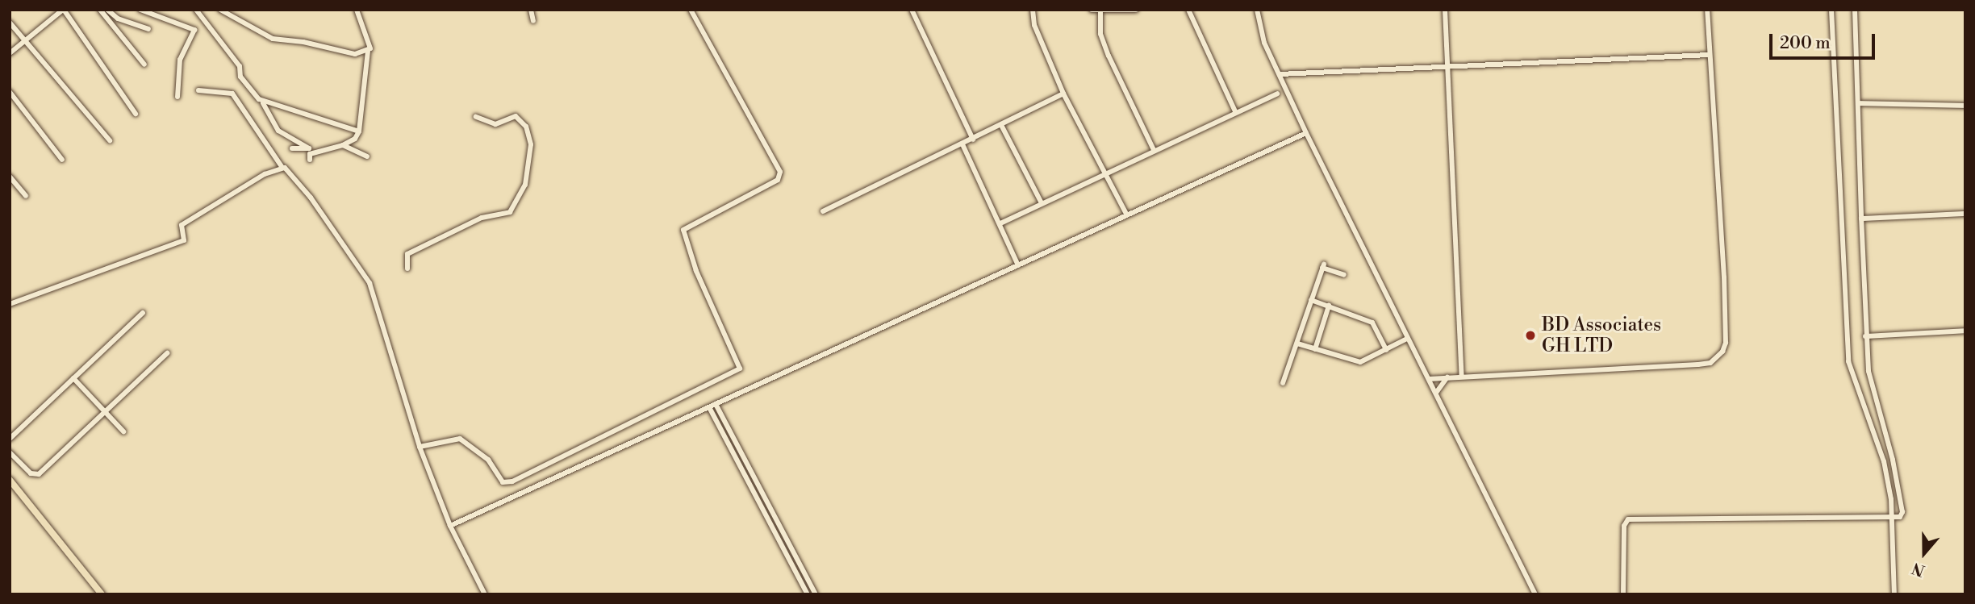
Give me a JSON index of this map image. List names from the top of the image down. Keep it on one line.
{"places":["BD Associates GH LTD"],"scale_bar":"200 m","north":"bottom"}
